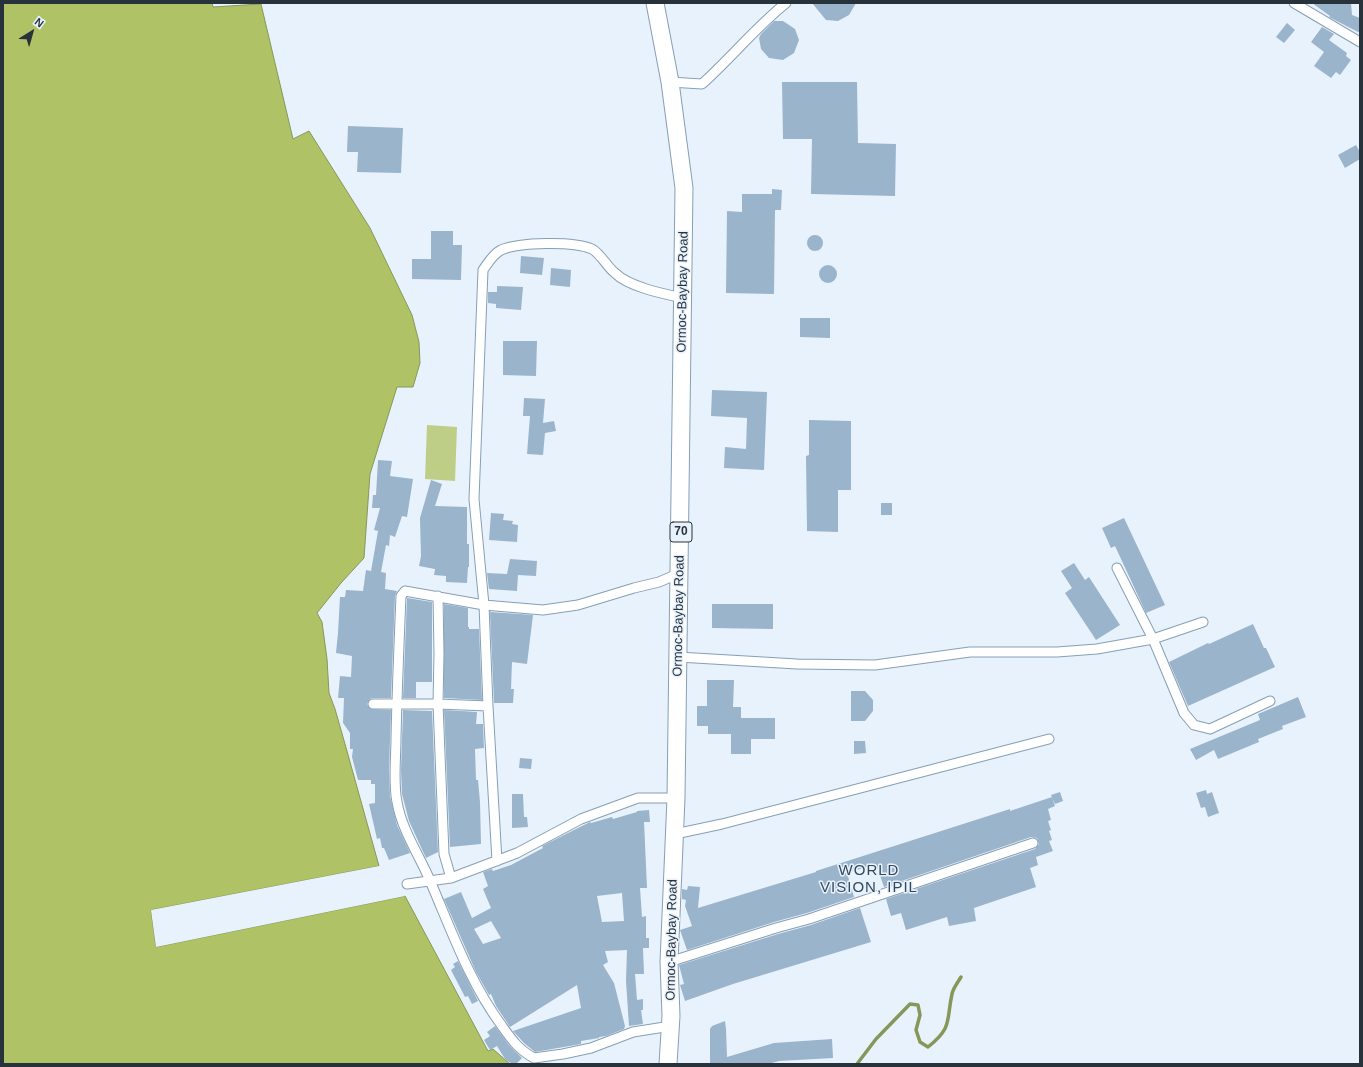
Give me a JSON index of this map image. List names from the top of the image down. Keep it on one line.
{"streets":{"highway":["Ormoc-Baybay Road","70"]},"districts":["WORLD VISION, IPIL"],"north":"top right"}
